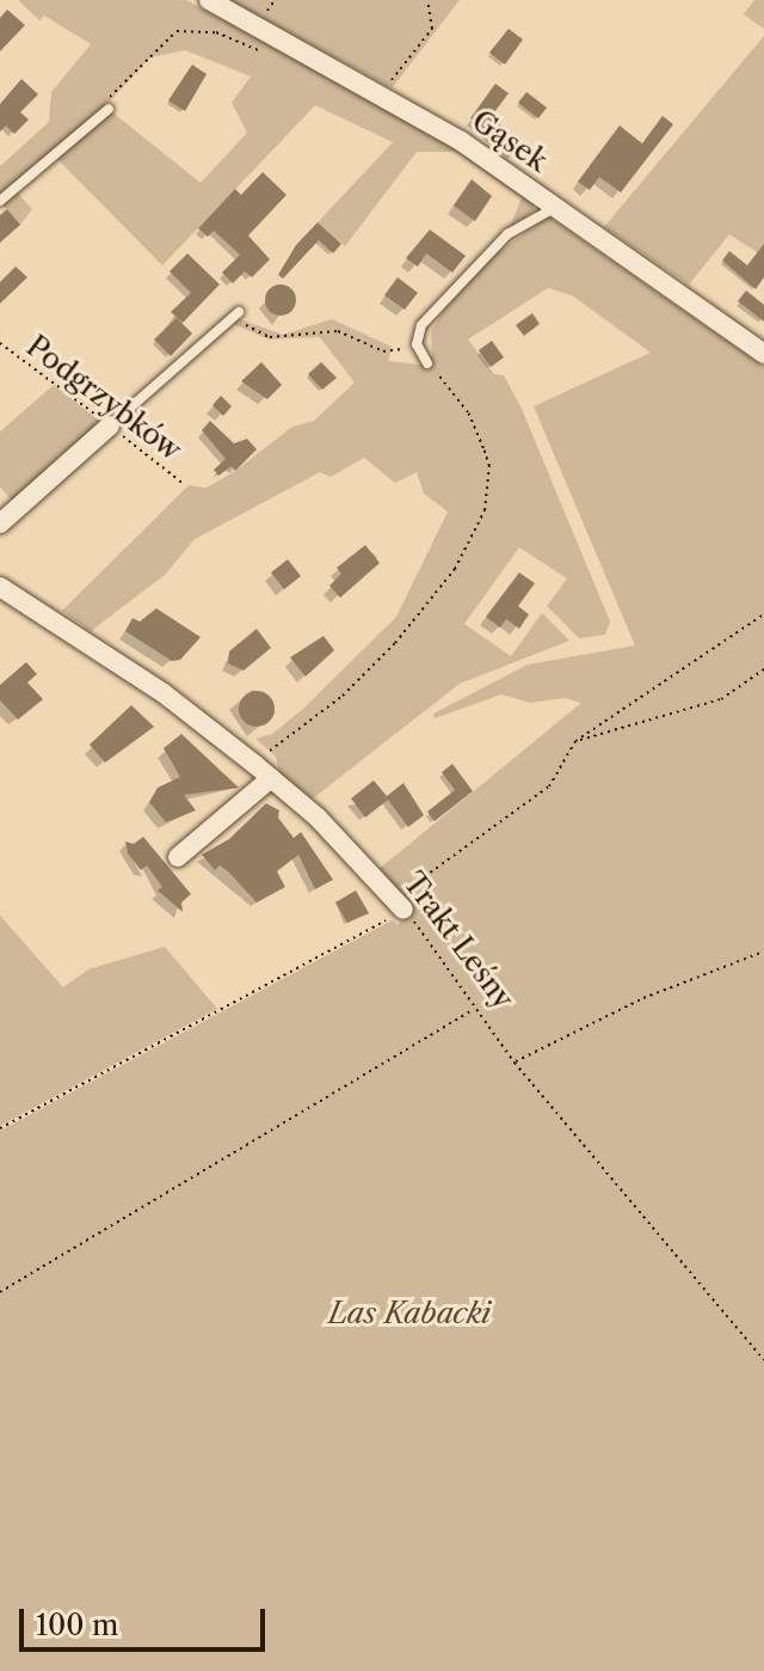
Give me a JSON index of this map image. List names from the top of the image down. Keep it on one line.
{"streets":{"street":["Gąsek","Trakt Leśny"],"path":["Podgrzybków"]},"parks":["Las Kabacki"],"scale_bar":"100 m"}
